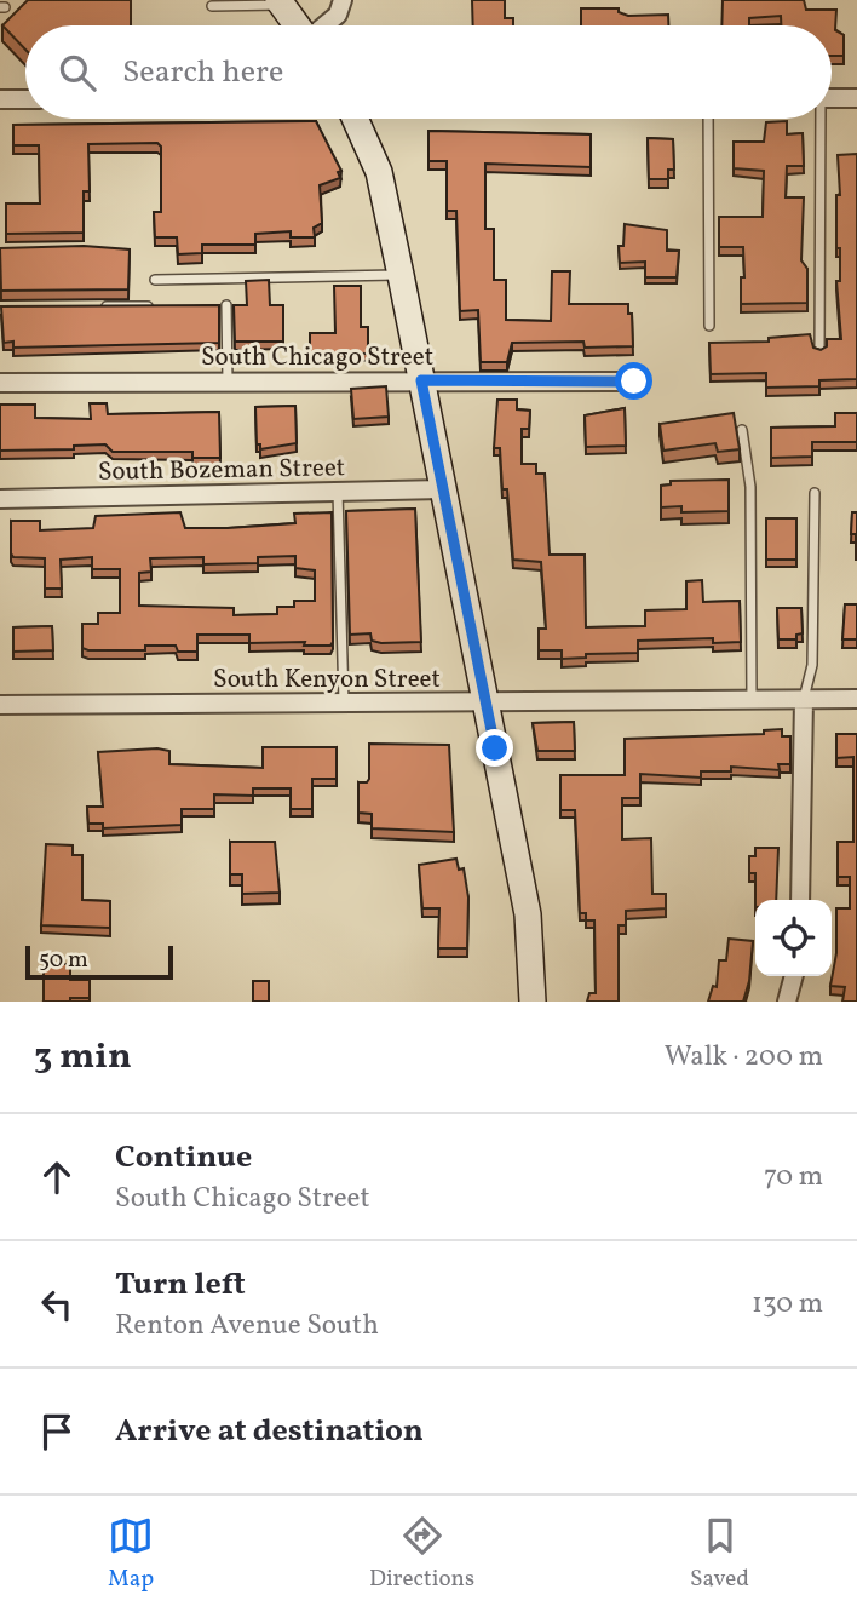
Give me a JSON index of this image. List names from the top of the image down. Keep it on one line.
{"streets":{"street":["South Chicago Street","South Bozeman Street","South Kenyon Street"]},"scale_bar":"50 m","page":{"search":"Search here","scale":"50 m","heading":["3 min","Walk · 200 m"],"list":[["Continue","South Chicago Street","70 m"],["Turn left","Renton Avenue South","130 m"],"Arrive at destination"],"nav":["Map","Directions","Saved"]}}
